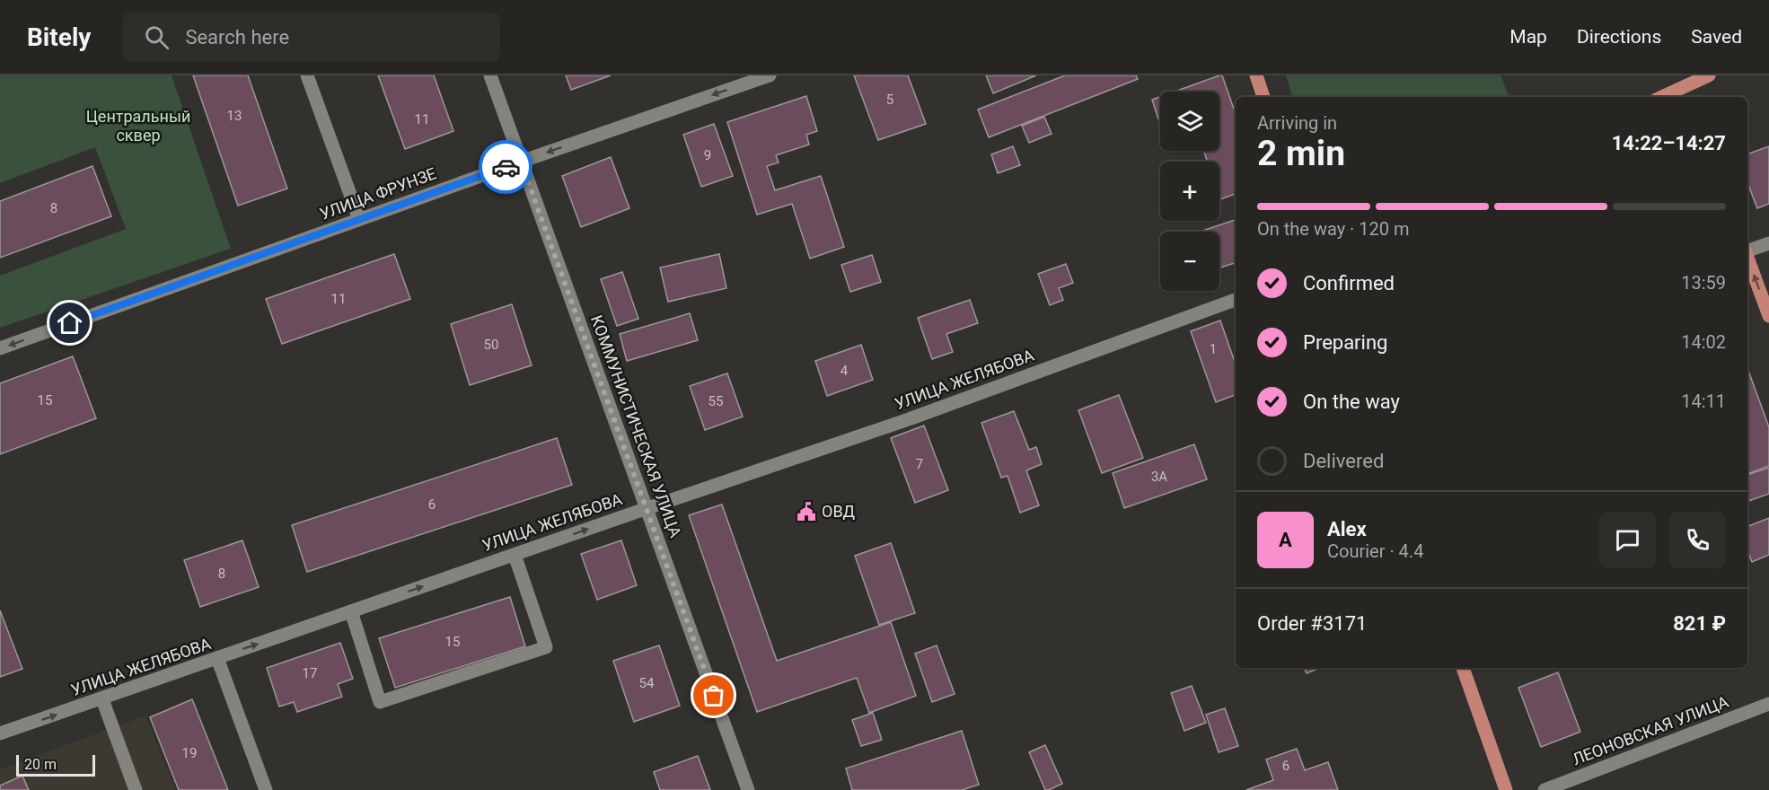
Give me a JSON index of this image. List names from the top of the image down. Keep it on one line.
{"streets":{"street":["УЛИЦА ФРУНЗЕ","УЛИЦА ЖЕЛЯБОВА","КОММУНИСТИЧЕСКАЯ УЛИЦА","ЛЕОНОВСКАЯ УЛИЦА"]},"crossings":[["УЛИЦА ФРУНЗЕ","КОММУНИСТИЧЕСКАЯ УЛИЦА"],["УЛИЦА ЖЕЛЯБОВА","КОММУНИСТИЧЕСКАЯ УЛИЦА"]],"one_way":["УЛИЦА ФРУНЗЕ","УЛИЦА ЖЕЛЯБОВА"],"parks":["Центральный сквер"],"places":{"public building":["ОВД"]},"house_numbers":["5","13","11","9","8","11","50","1","4","15","55","7","3А","6","8","15","17","54","19","6"],"scale_bar":"20 m","page":{"header":"Bitely","search":"Search here","nav":["Map","Directions","Saved"],"map_buttons":["+","−"],"heading":["2 min","Arriving in","14:22–14:27"],"panel":["Alex","Courier · 4.4","Order #3171","821 ₽"],"bar":"On the way · 120 m","list":[["Confirmed","13:59"],["Preparing","14:02"],["On the way","14:11"],"Delivered"],"round":"A","scale":"20 m"}}
